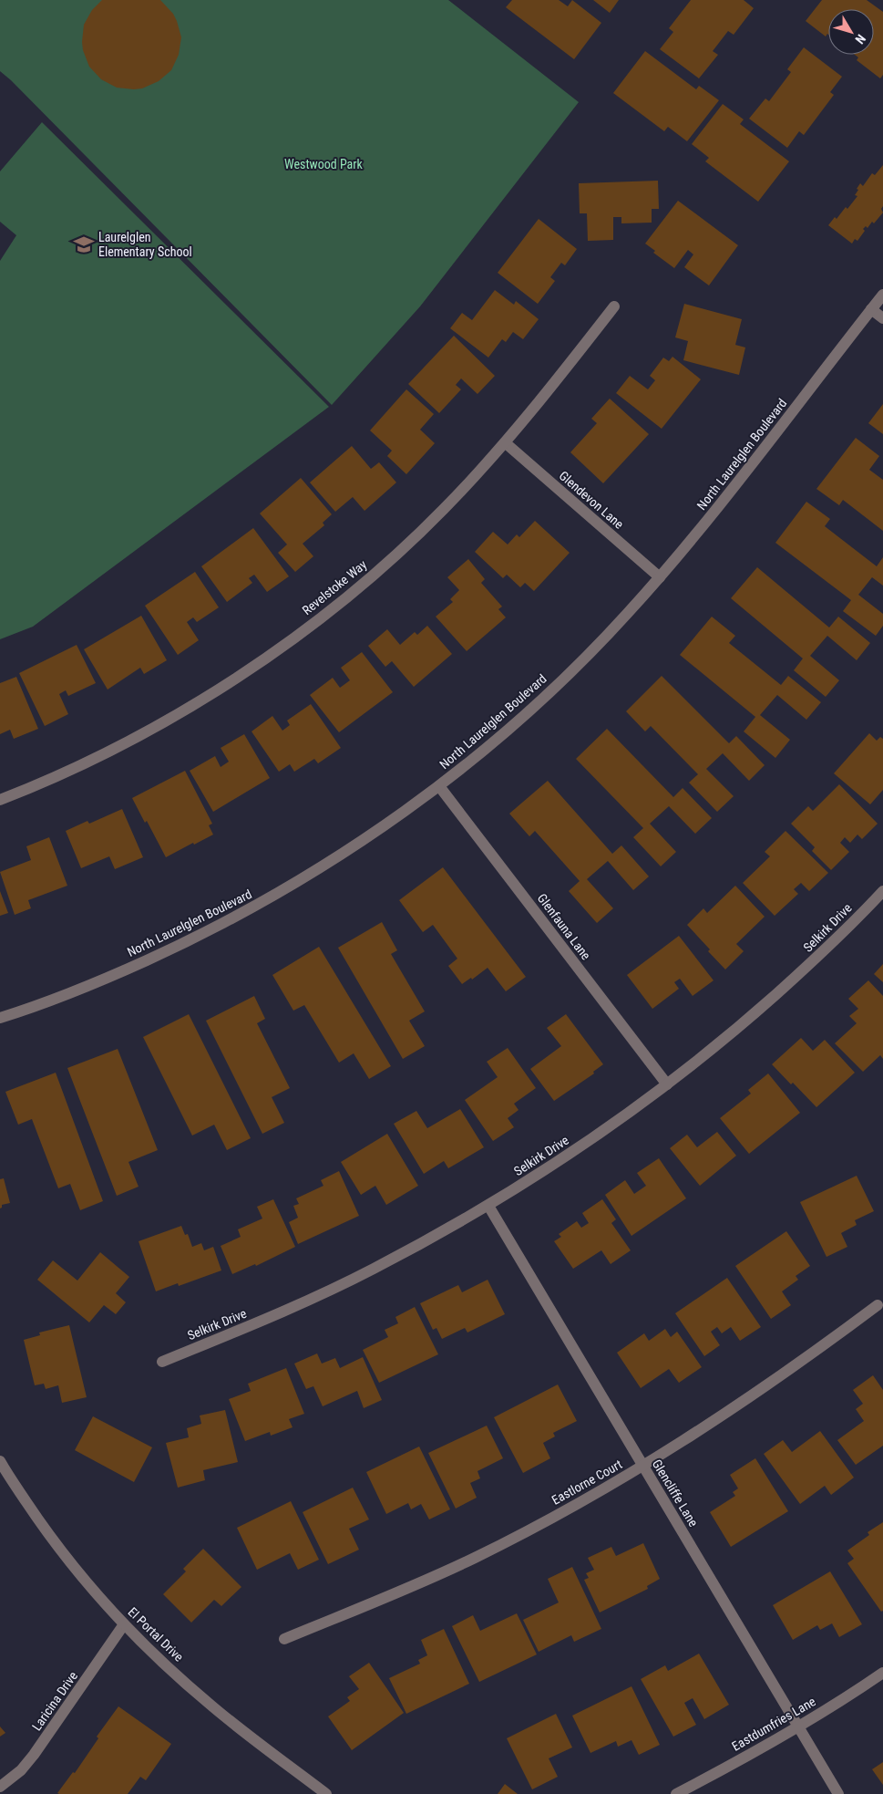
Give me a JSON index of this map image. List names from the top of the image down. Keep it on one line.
{"streets":{"street":["North Laurelglen Boulevard","Glendevon Lane","Revelstoke Way","Glenfauna Lane","Selkirk Drive","Eastlorne Court","Glencliffe Lane","El Portal Drive","Laricina Drive","Eastdumfries Lane"]},"crossings":[["North Laurelglen Boulevard","Glendevon Lane"],["North Laurelglen Boulevard","Glenfauna Lane"],["Glendevon Lane","Revelstoke Way"],["Glenfauna Lane","Selkirk Drive"],["Selkirk Drive","Glencliffe Lane"],["Eastlorne Court","Glencliffe Lane"],["Glencliffe Lane","Eastdumfries Lane"],["El Portal Drive","Laricina Drive"]],"parks":["Westwood Park"],"places":{"school or university":["Laurelglen Elementary School"]},"north":"bottom right"}
